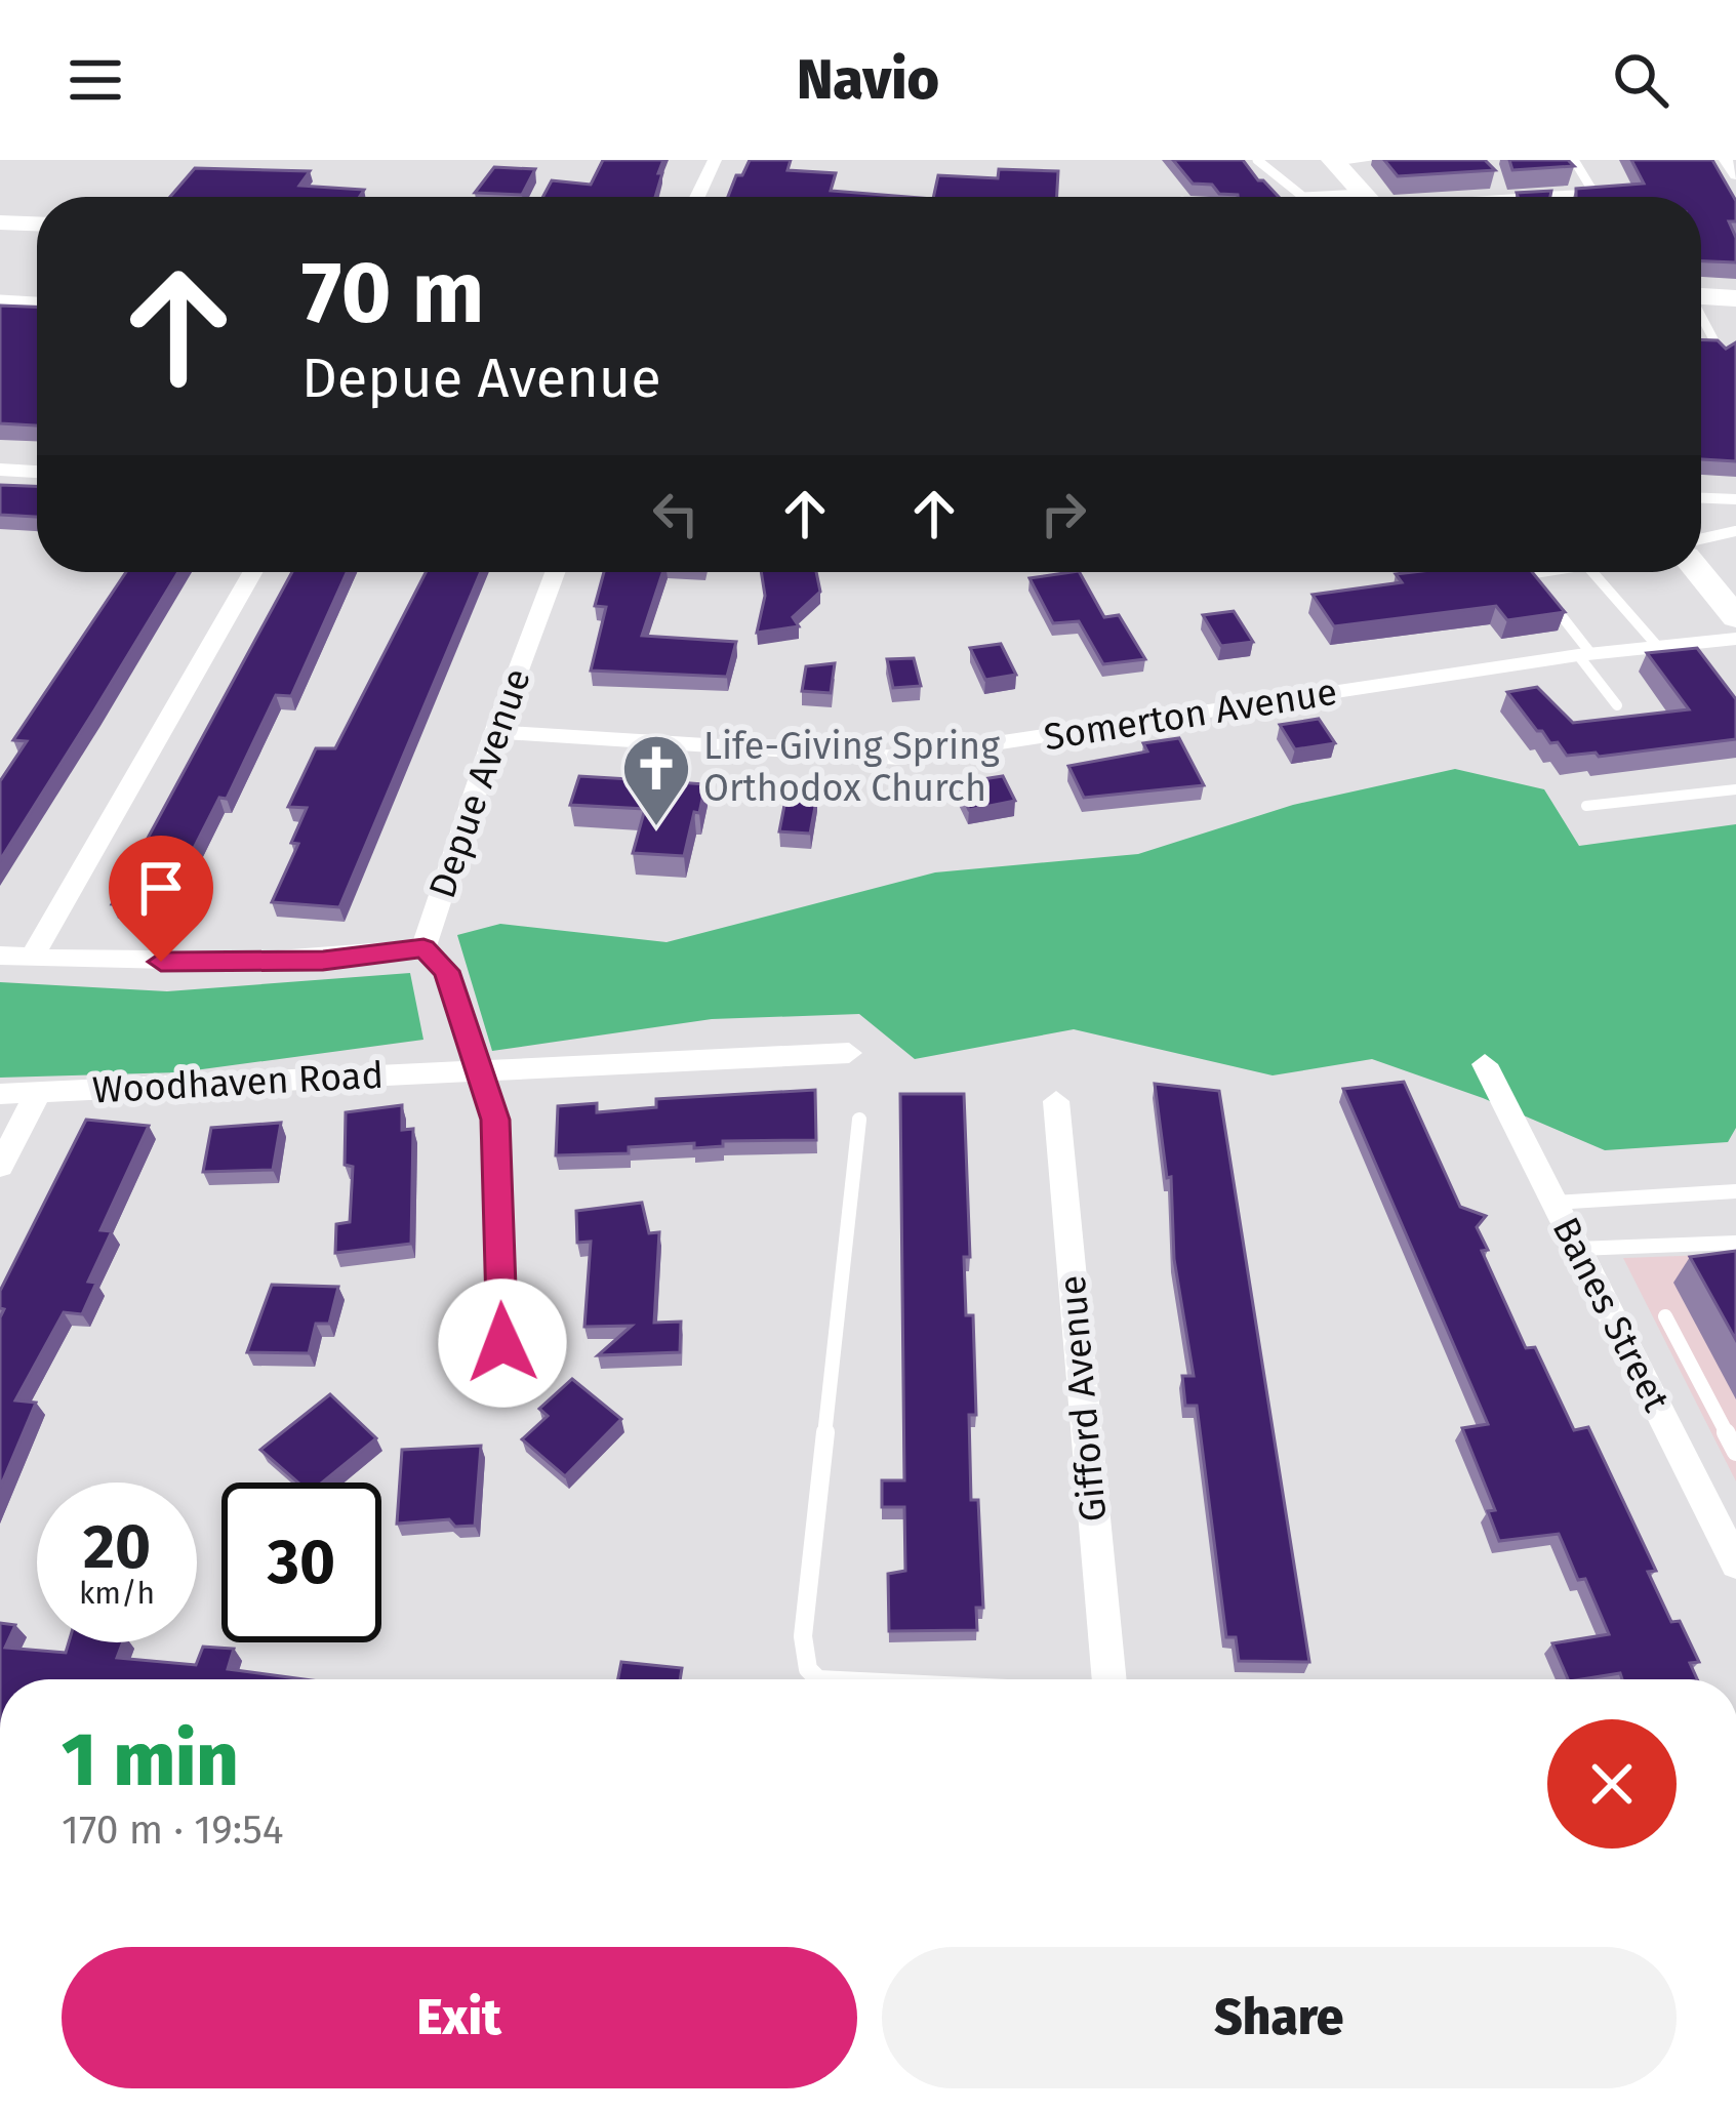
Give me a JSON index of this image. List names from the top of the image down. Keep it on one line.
{"streets":{"street":["Somerton Avenue","Depue Avenue","Woodhaven Road","Banes Street","Gifford Avenue"]},"crossings":[["Somerton Avenue","Depue Avenue"],["Depue Avenue","Woodhaven Road"]],"places":{"church":["Life-Giving Spring Orthodox Church"]},"page":{"header":"Navio","turn":["70 m","Depue Avenue"],"speed":"20 km/h","limit":"30","heading":["1 min","170 m · 19:54"],"buttons":["Exit","Share"]}}
